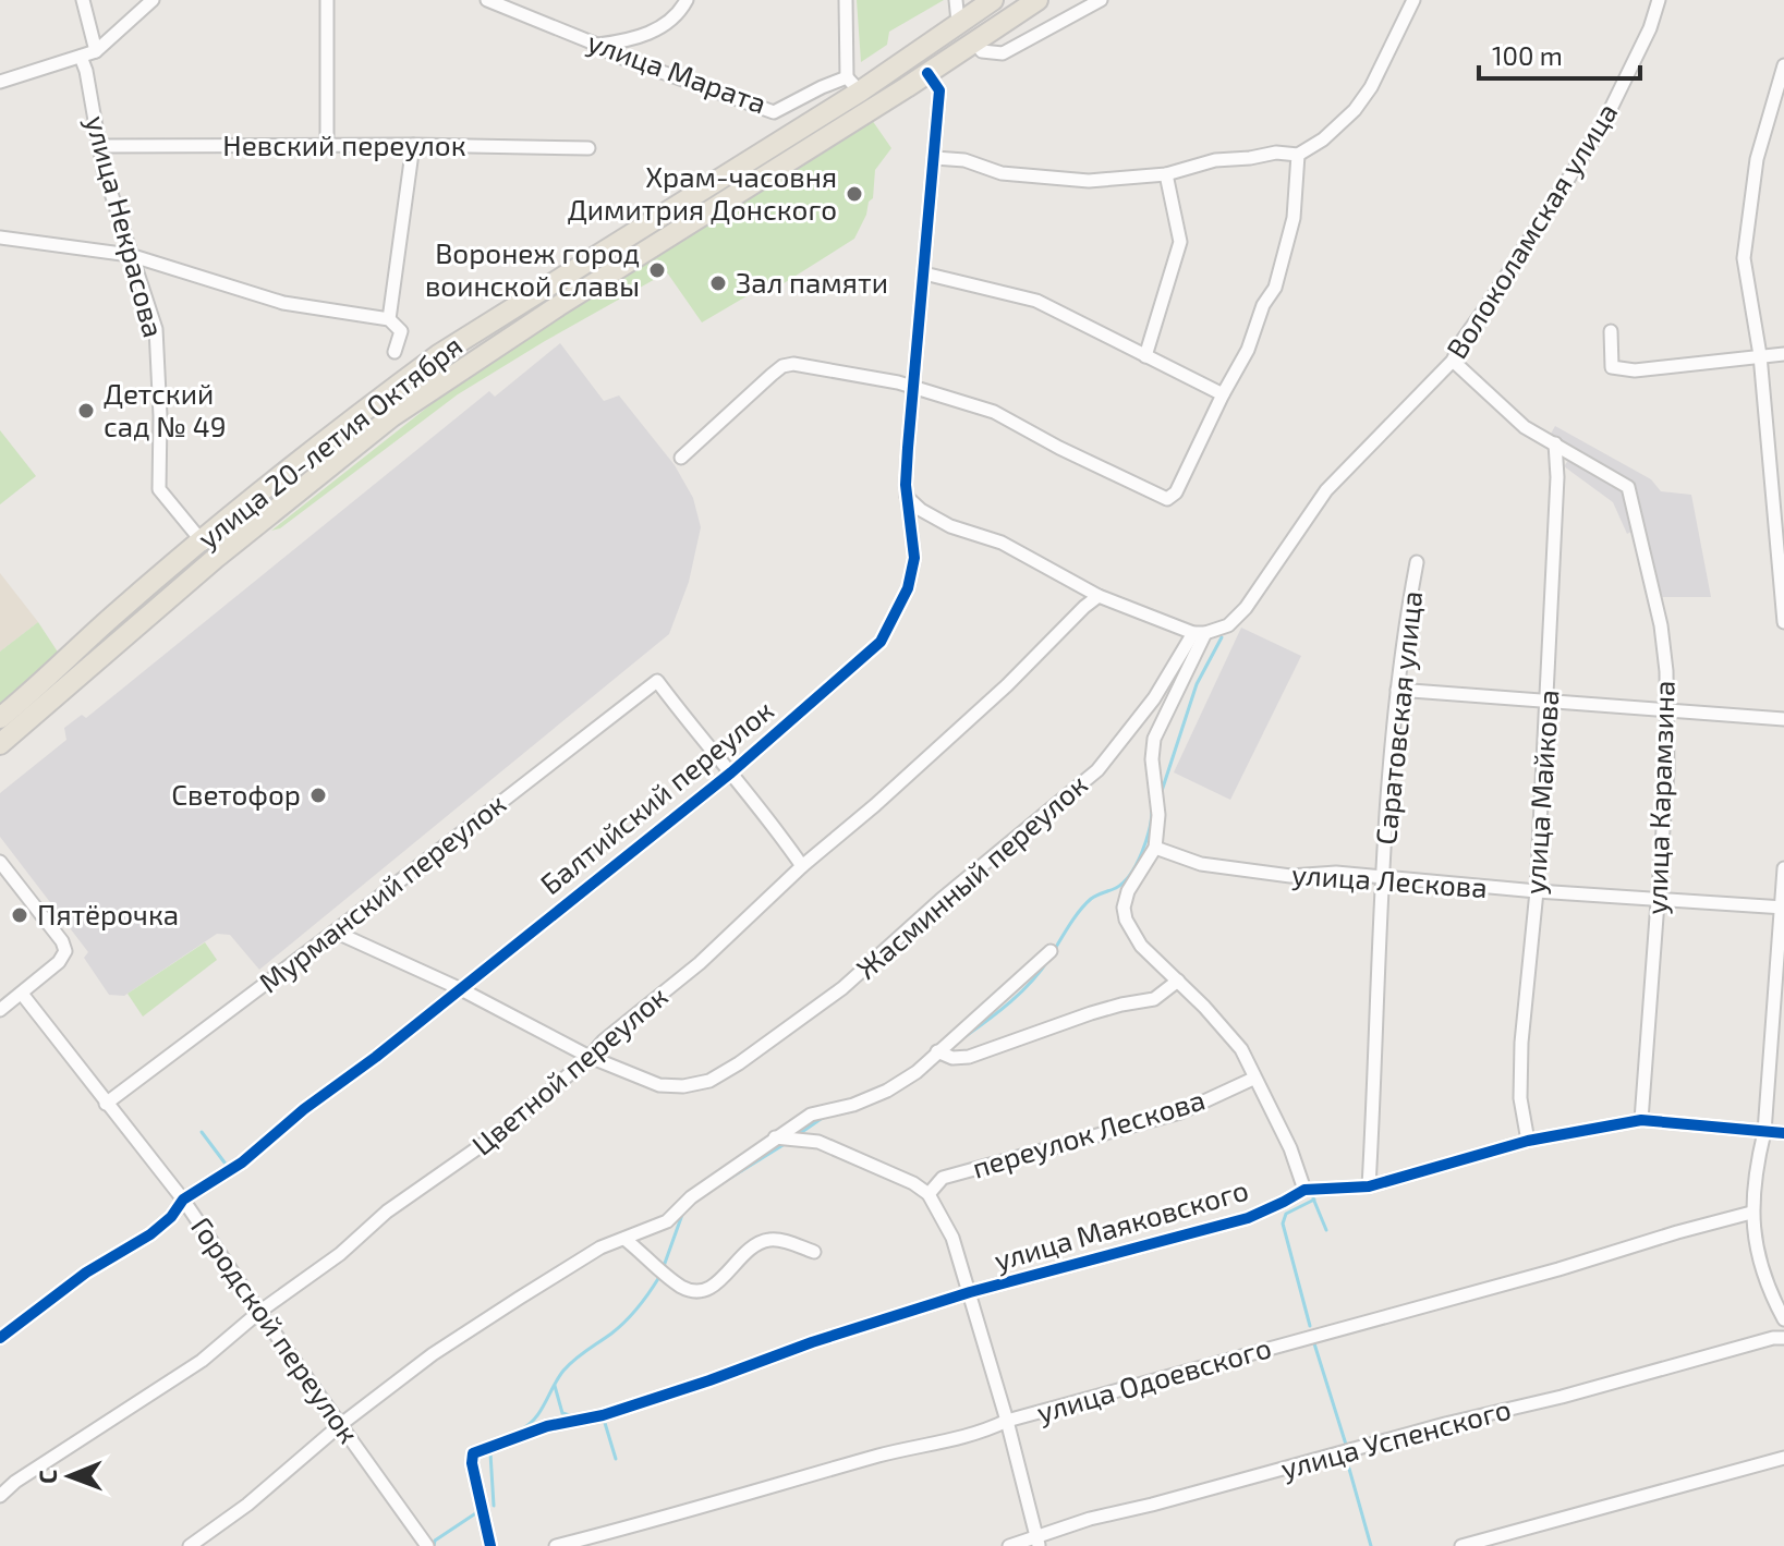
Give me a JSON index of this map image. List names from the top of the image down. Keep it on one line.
{"streets":{"main road":["улица 20-летия Октября"],"street":["улица Марата","Невский переулок","улица Некрасова","Волоколамская улица","Саратовская улица","улица Майкова","Балтийский переулок","улица Карамзина","Жасминный переулок","улица Лескова","Мурманский переулок","Цветной переулок","переулок Лескова","улица Маяковского","Городской переулок","улица Одоевского","улица Успенского"]},"crossings":[["улица Марата","улица 20-летия Октября"],["Невский переулок","улица Некрасова"],["улица Некрасова","улица 20-летия Октября"],["Волоколамская улица","улица Карамзина"],["Волоколамская улица","Жасминный переулок"],["улица 20-летия Октября","Балтийский переулок"],["Саратовская улица","улица Лескова"],["Саратовская улица","улица Маяковского"],["улица Майкова","улица Карамзина"],["улица Майкова","улица Лескова"],["улица Майкова","улица Маяковского"],["Балтийский переулок","Мурманский переулок"],["Балтийский переулок","Городской переулок"],["улица Карамзина","улица Лескова"],["улица Карамзина","улица Маяковского"],["Жасминный переулок","Цветной переулок"],["Мурманский переулок","Городской переулок"],["Цветной переулок","Городской переулок"]],"places":["Храм-часовня Димитрия Донского","Воронеж город воинской славы","Зал памяти","Детский сад № 49","Светофор","Пятёрочка"],"scale_bar":"100 m","north":"left"}
